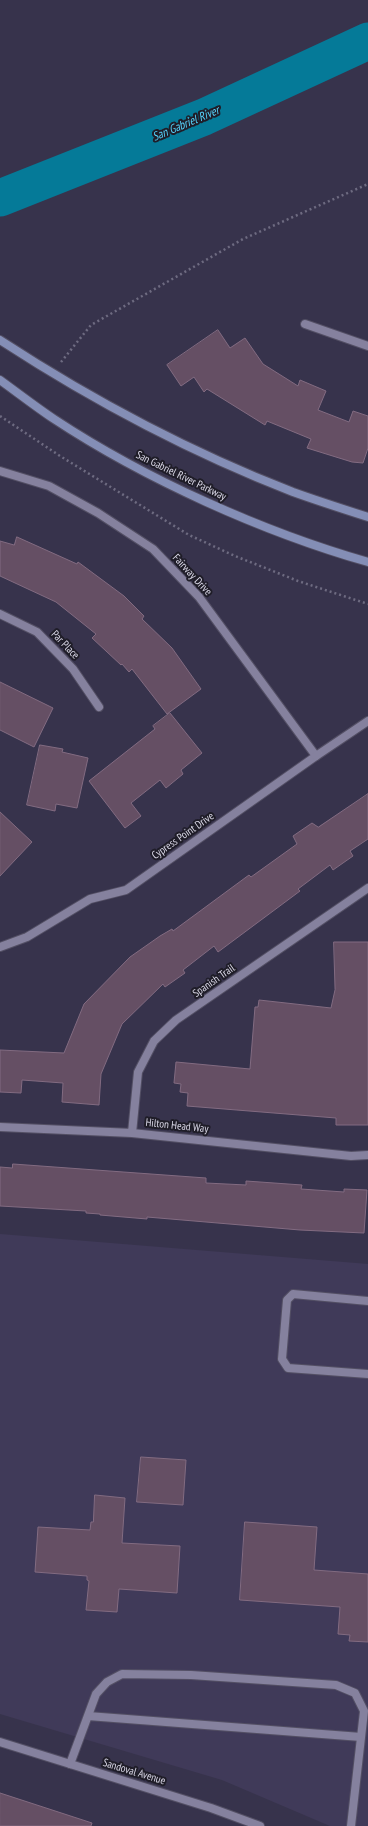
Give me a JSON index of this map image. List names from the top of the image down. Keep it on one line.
{"streets":{"main road":["San Gabriel River Parkway"],"street":["Fairway Drive","Par Place","Cypress Point Drive","Spanish Trail","Hilton Head Way","Sandoval Avenue"]},"crossings":[["Fairway Drive","Cypress Point Drive"],["Spanish Trail","Hilton Head Way"]],"water":["San Gabriel River"]}
